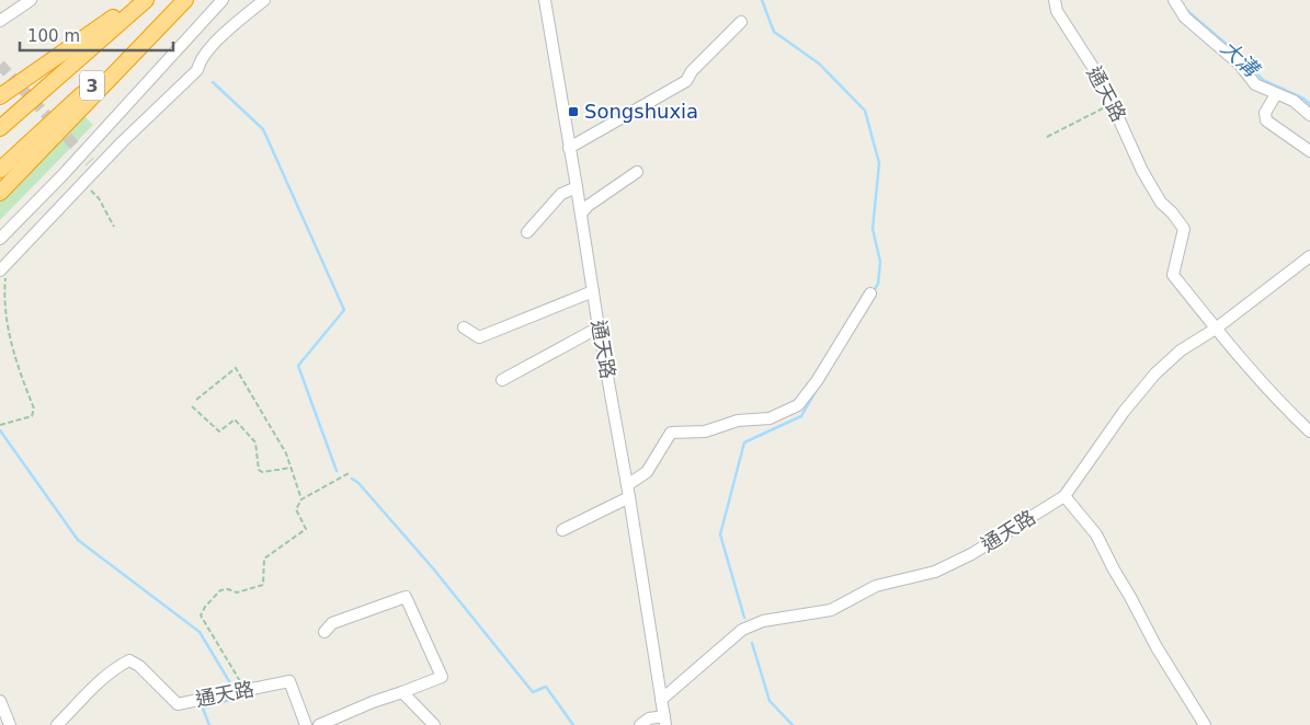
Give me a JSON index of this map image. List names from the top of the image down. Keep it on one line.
{"streets":{"highway":["3"],"street":["通天路"]},"water":["大溝"],"places":{"transit":["Songshuxia"]},"scale_bar":"100 m"}
